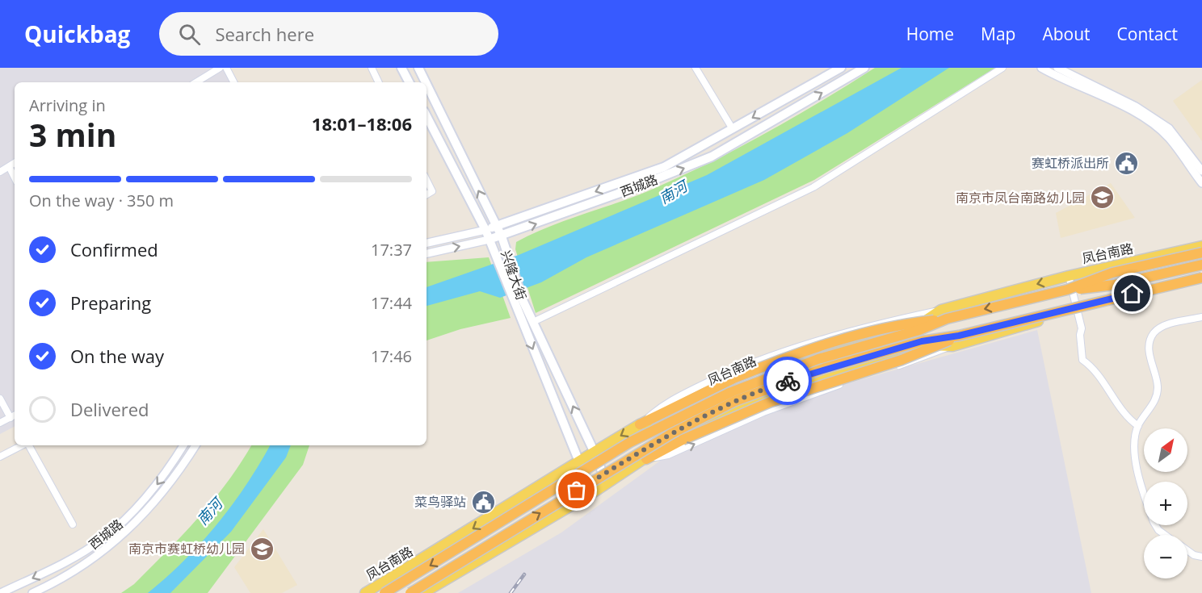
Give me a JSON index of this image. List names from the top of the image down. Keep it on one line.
{"streets":{"highway":["凤台南路"],"main road":["西城路","兴隆大街"]},"crossings":[["西城路","兴隆大街"],["凤台南路","兴隆大街"]],"water":["南河"],"places":{"public building":["赛虹桥派出所","菜鸟驿站"],"school or university":["南京市凤台南路幼儿园","南京市赛虹桥幼儿园"]},"north":"top right","page":{"header":"Quickbag","search":"Search here","nav":["Home","Map","About","Contact"],"heading":["3 min","Arriving in","18:01–18:06"],"bar":"On the way · 350 m","list":[["Confirmed","17:37"],["Preparing","17:44"],["On the way","17:46"],"Delivered"],"map_buttons":["+","−"]}}
